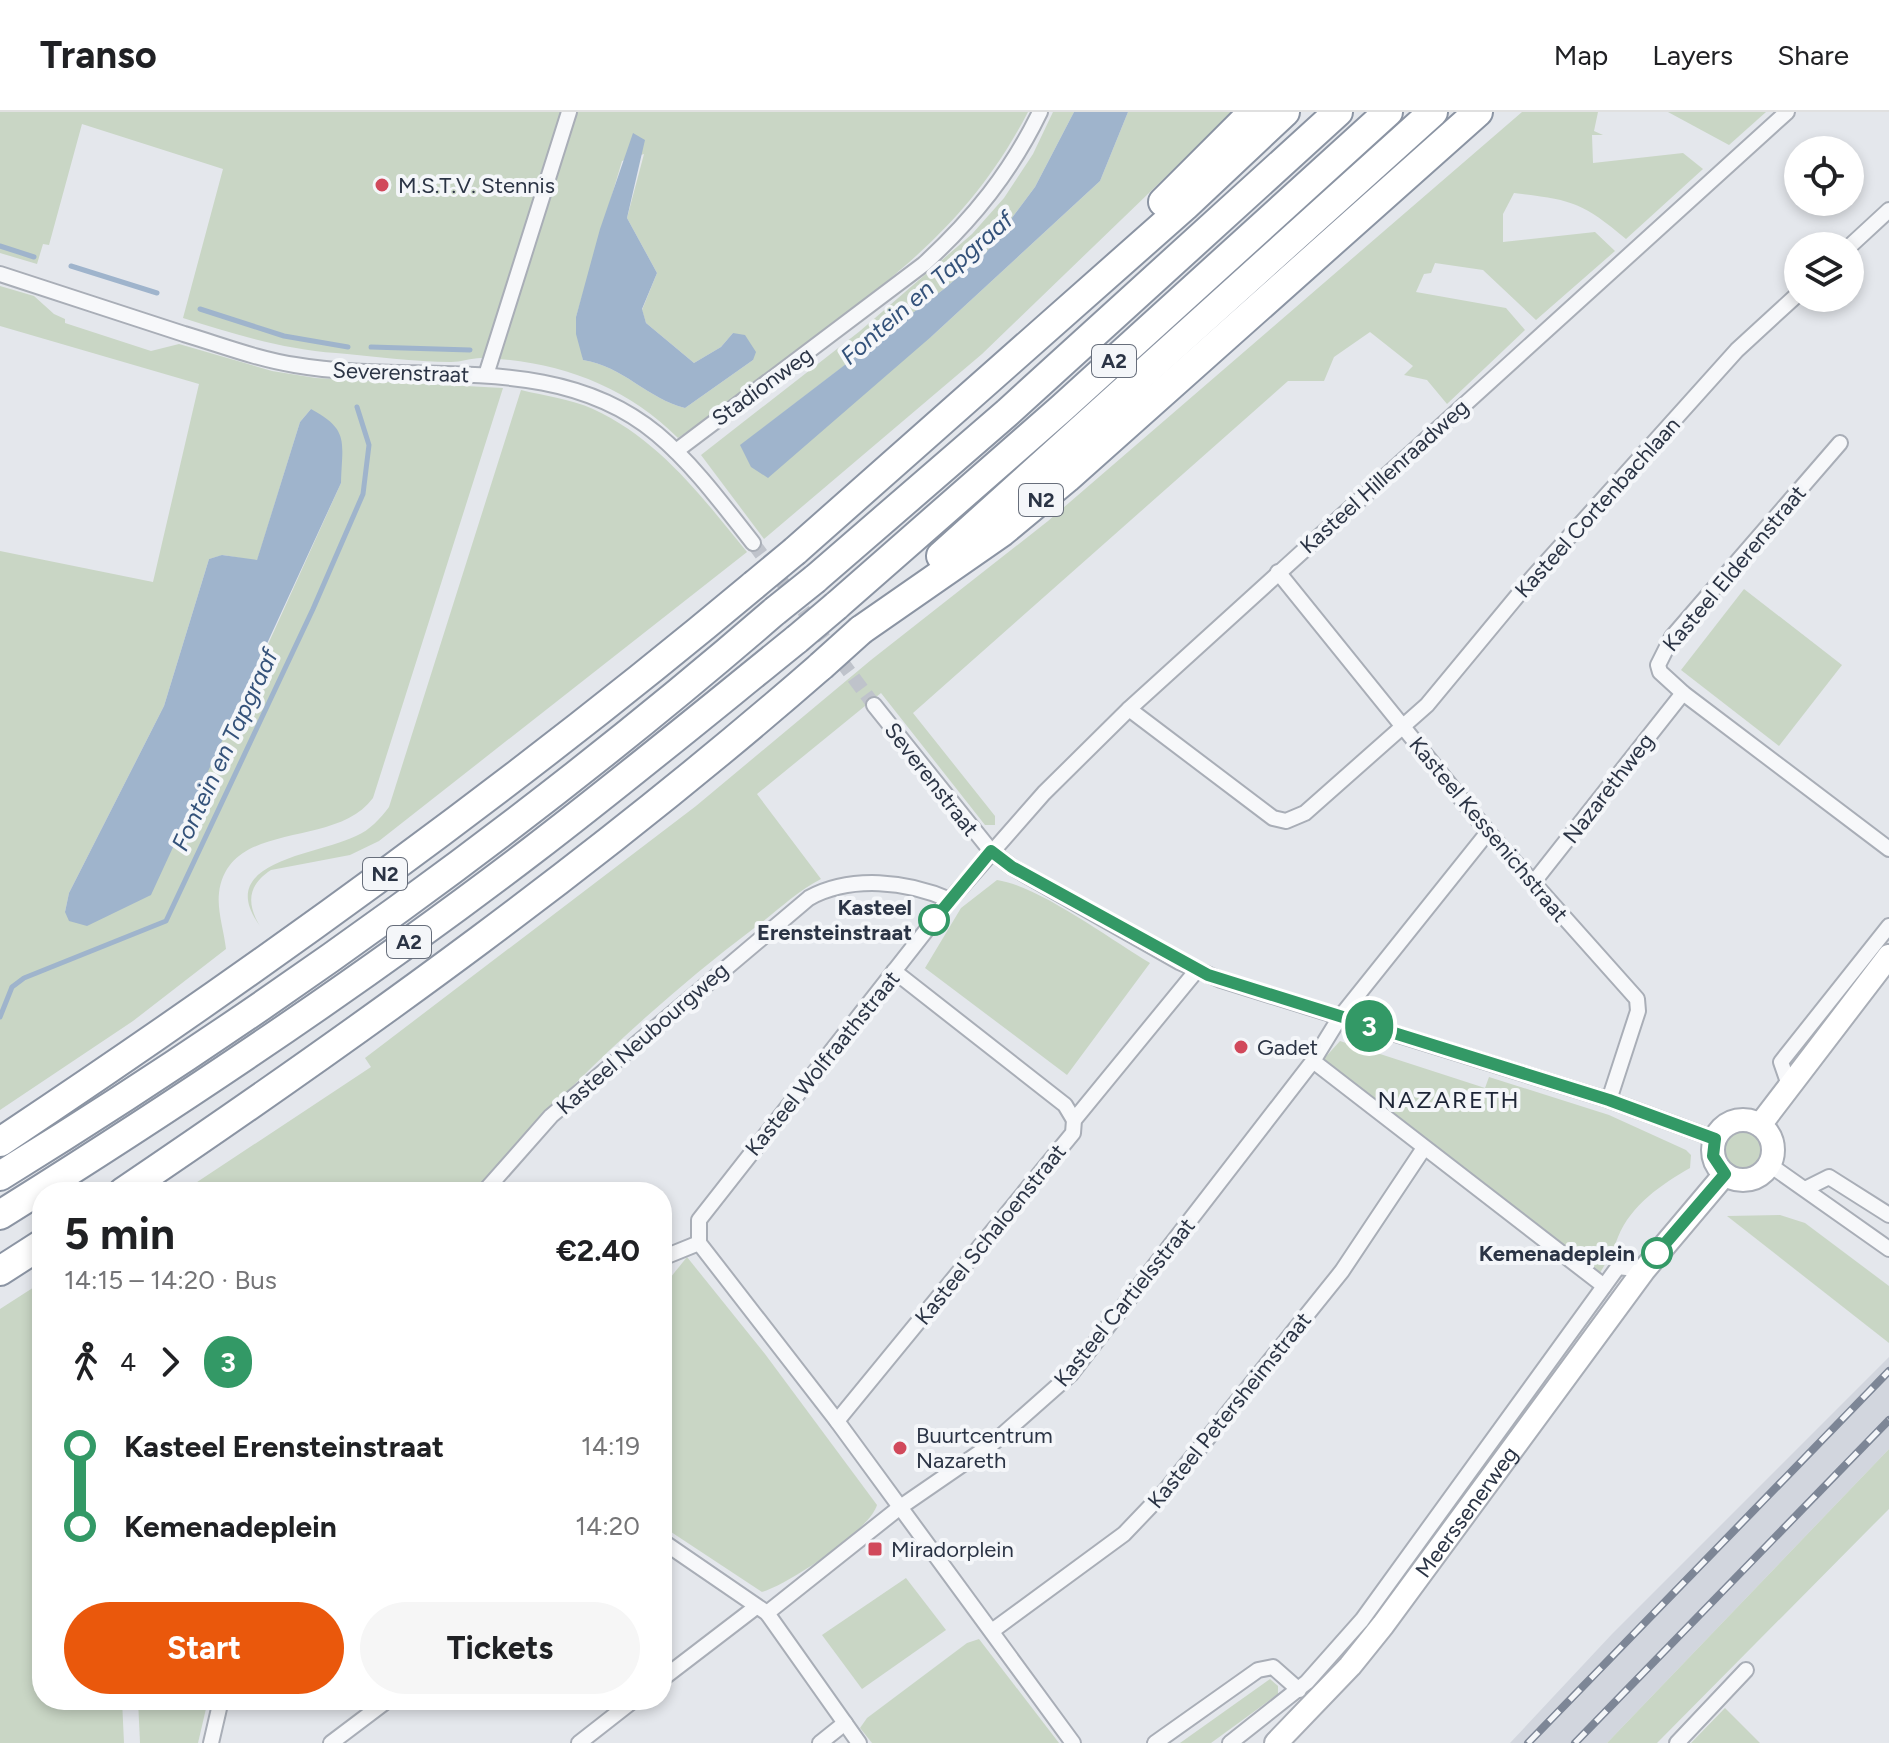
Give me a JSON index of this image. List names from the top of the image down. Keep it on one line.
{"streets":{"highway":["A2","N2"],"street":["Severenstraat","Stadionweg","Kasteel Hillenraadweg","Kasteel Cortenbachlaan","Kasteel Elderenstraat","Nazarethweg","Kasteel Kessenichstraat","Kasteel Neubourgweg","Kasteel Wolfraathstraat","Kasteel Schaloenstraat","Kasteel Cartielsstraat","Kasteel Petersheimstraat","Meerssenerweg"]},"crossings":[["Severenstraat","Stadionweg"],["Severenstraat","Kasteel Hillenraadweg"],["Severenstraat","Kasteel Wolfraathstraat"],["Kasteel Hillenraadweg","Kasteel Cortenbachlaan"],["Kasteel Hillenraadweg","Kasteel Kessenichstraat"],["Kasteel Hillenraadweg","Kasteel Wolfraathstraat"],["Kasteel Cortenbachlaan","Kasteel Kessenichstraat"],["Kasteel Elderenstraat","Nazarethweg"],["Nazarethweg","Kasteel Kessenichstraat"],["Kasteel Neubourgweg","Kasteel Wolfraathstraat"]],"districts":["NAZARETH"],"water":["Fontein en Tapgraaf"],"places":{"other":["M.S.T.V. Stennis","Kasteel Erensteinstraat","Gadet","Kemenadeplein","Buurtcentrum Nazareth"],"transit":["Miradorplein"]},"lines":["bus line 3"],"page":{"header":"Transo","nav":["Map","Layers","Share"],"on_map":"3","heading":["5 min","14:15 – 14:20 · Bus","€2.40"],"legs":["4","3"],"list":[{"name":"Kasteel Erensteinstraat","value":"14:19"},{"name":"Kemenadeplein","value":"14:20"}],"buttons":["Start","Tickets"]}}
